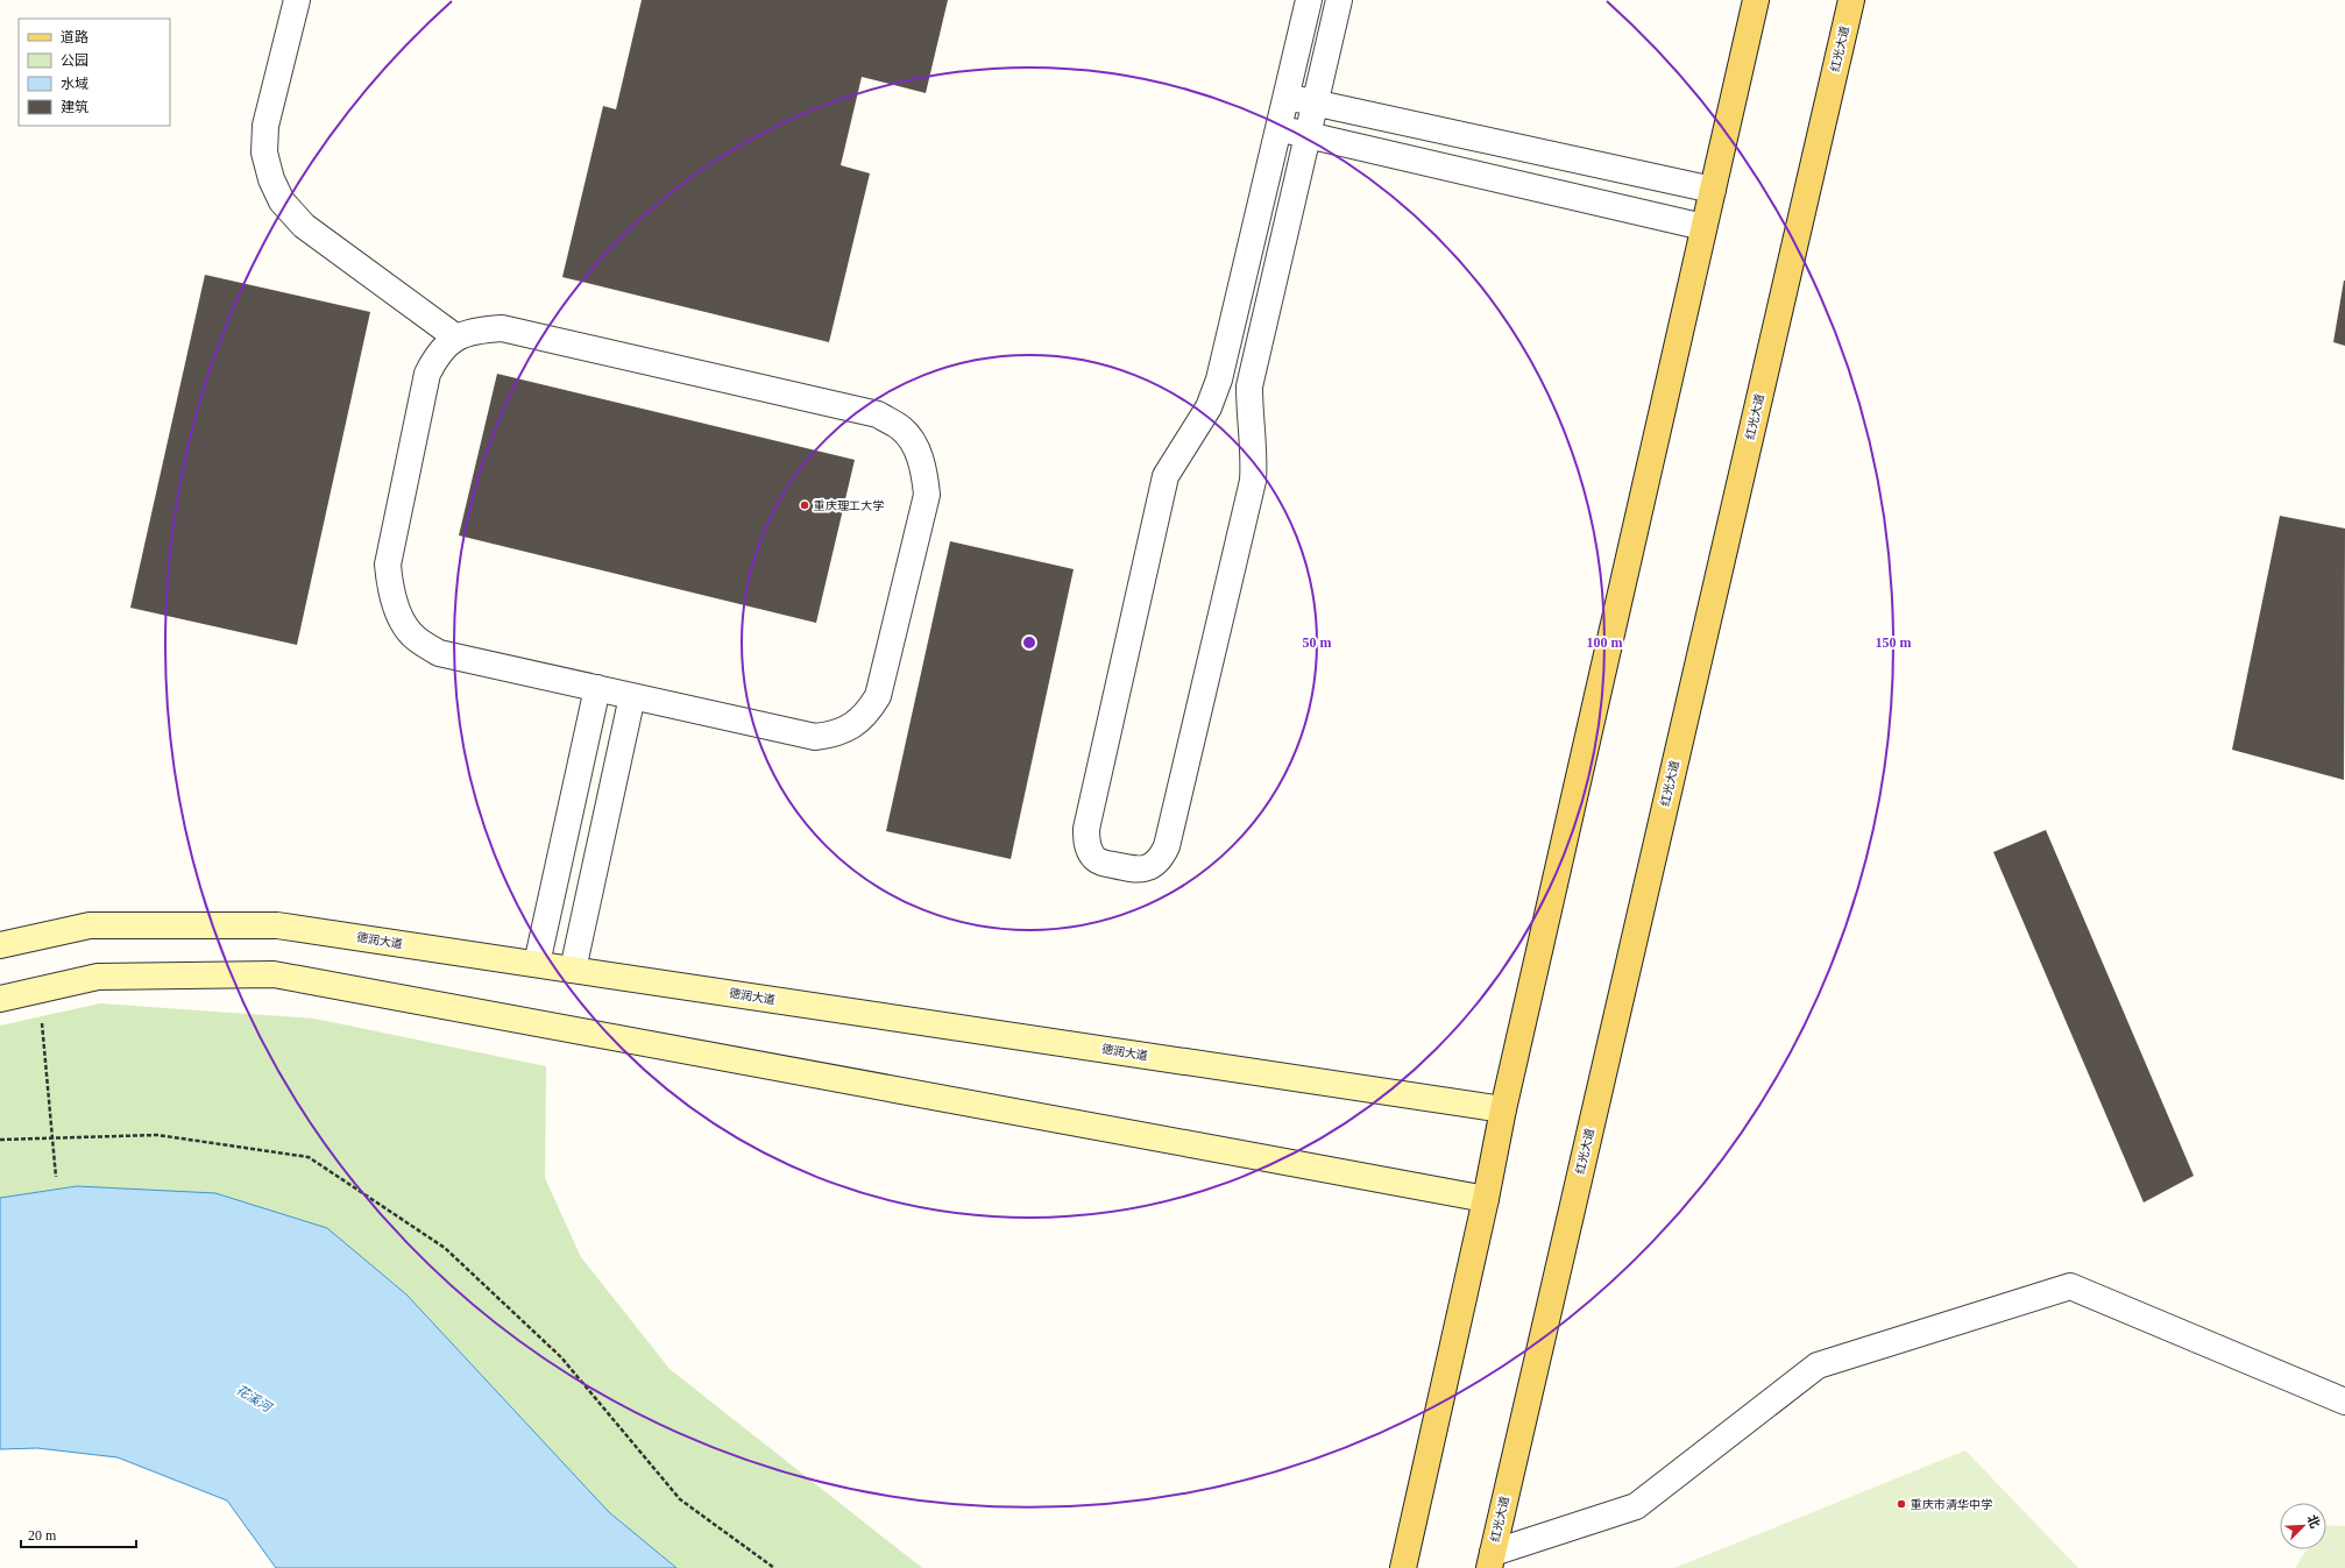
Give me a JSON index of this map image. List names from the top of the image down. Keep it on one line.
{"streets":{"main road":["红光大道","德润大道"]},"water":["花溪河"],"places":["重庆理工大学","重庆市清华中学"],"legend":["道路","公园","水域","建筑"],"scale_bar":"20 m","north":"top right","rings":["50 m","100 m","150 m"]}
